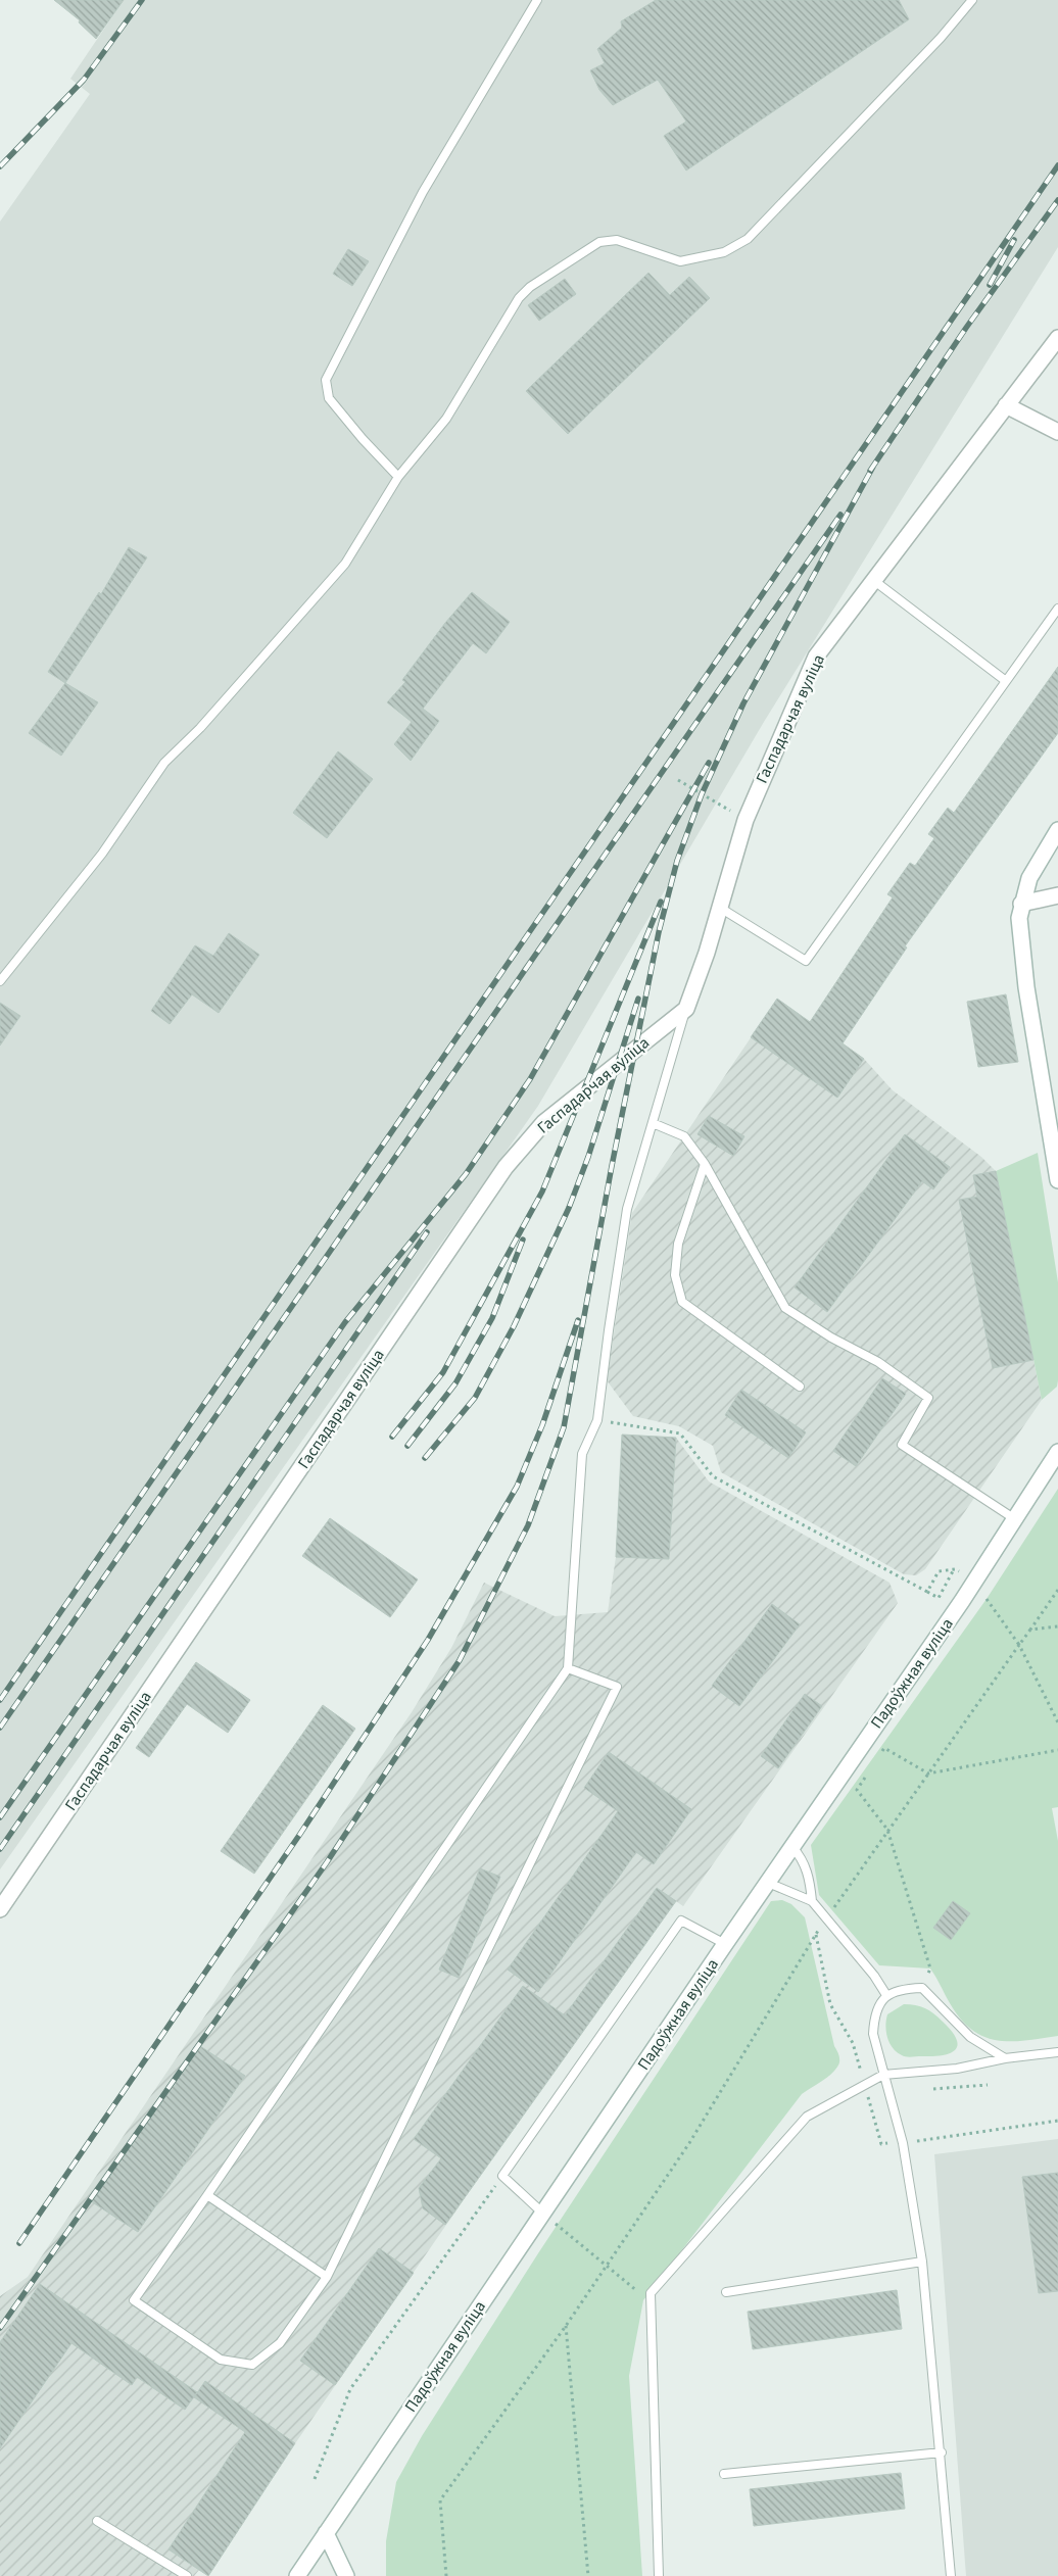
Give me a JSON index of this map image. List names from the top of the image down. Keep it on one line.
{"streets":{"street":["Гаспадарчая вуліца","Падоўжная вуліца"]}}
